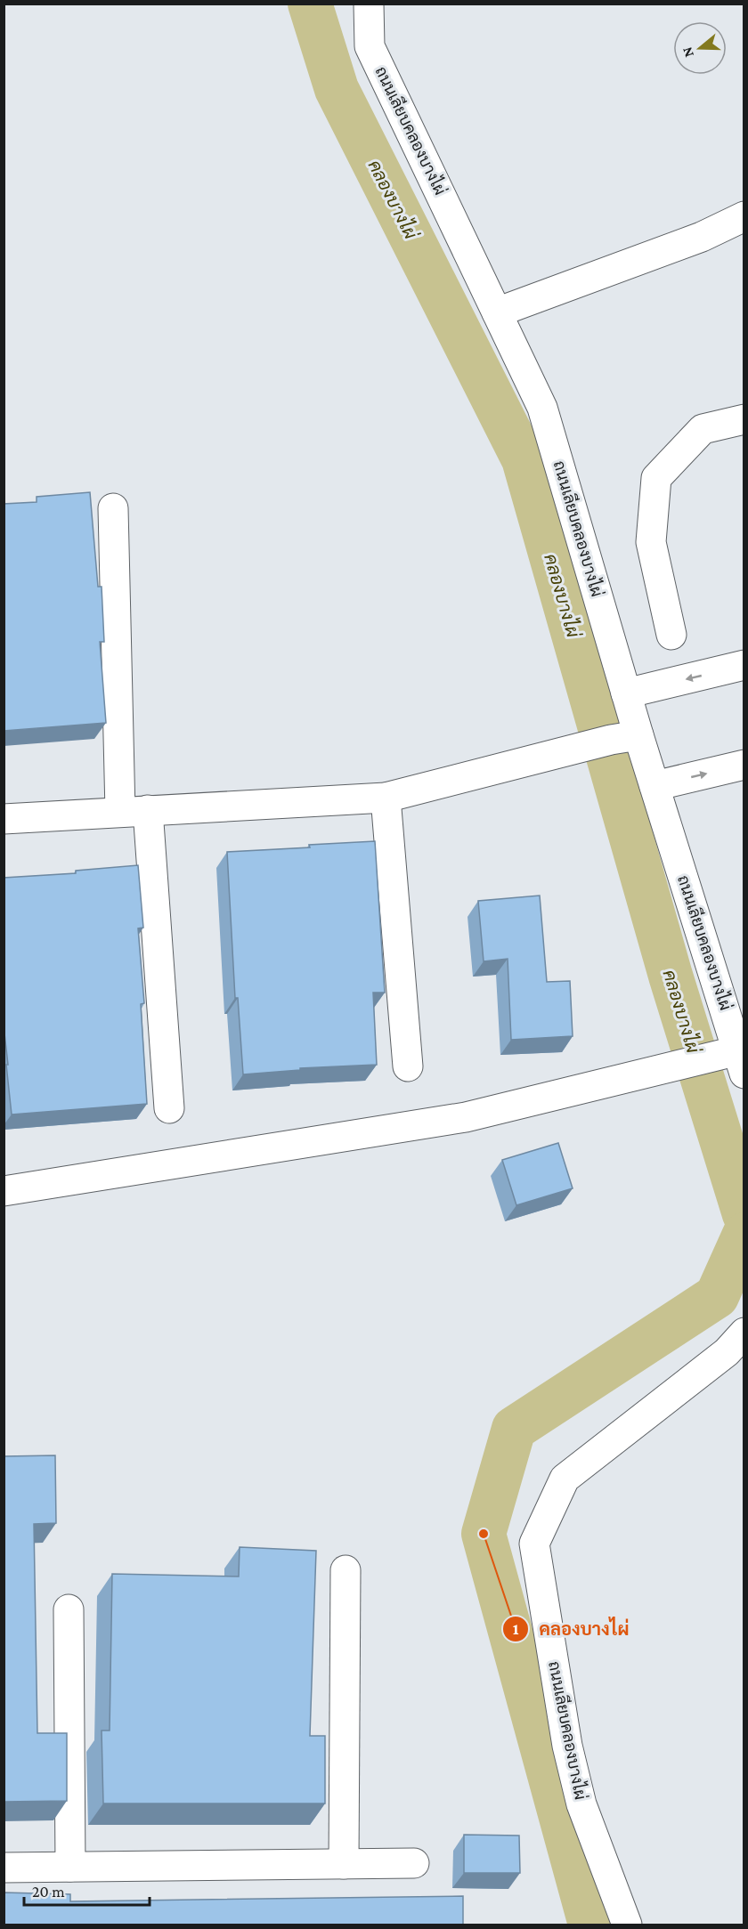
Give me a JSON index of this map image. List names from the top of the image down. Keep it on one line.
{"streets":{"street":["ถนนเลียบคลองบางไผ่"]},"water":["คลองบางไผ่"],"places":["คลองบางไผ่"],"scale_bar":"20 m","north":"left"}
